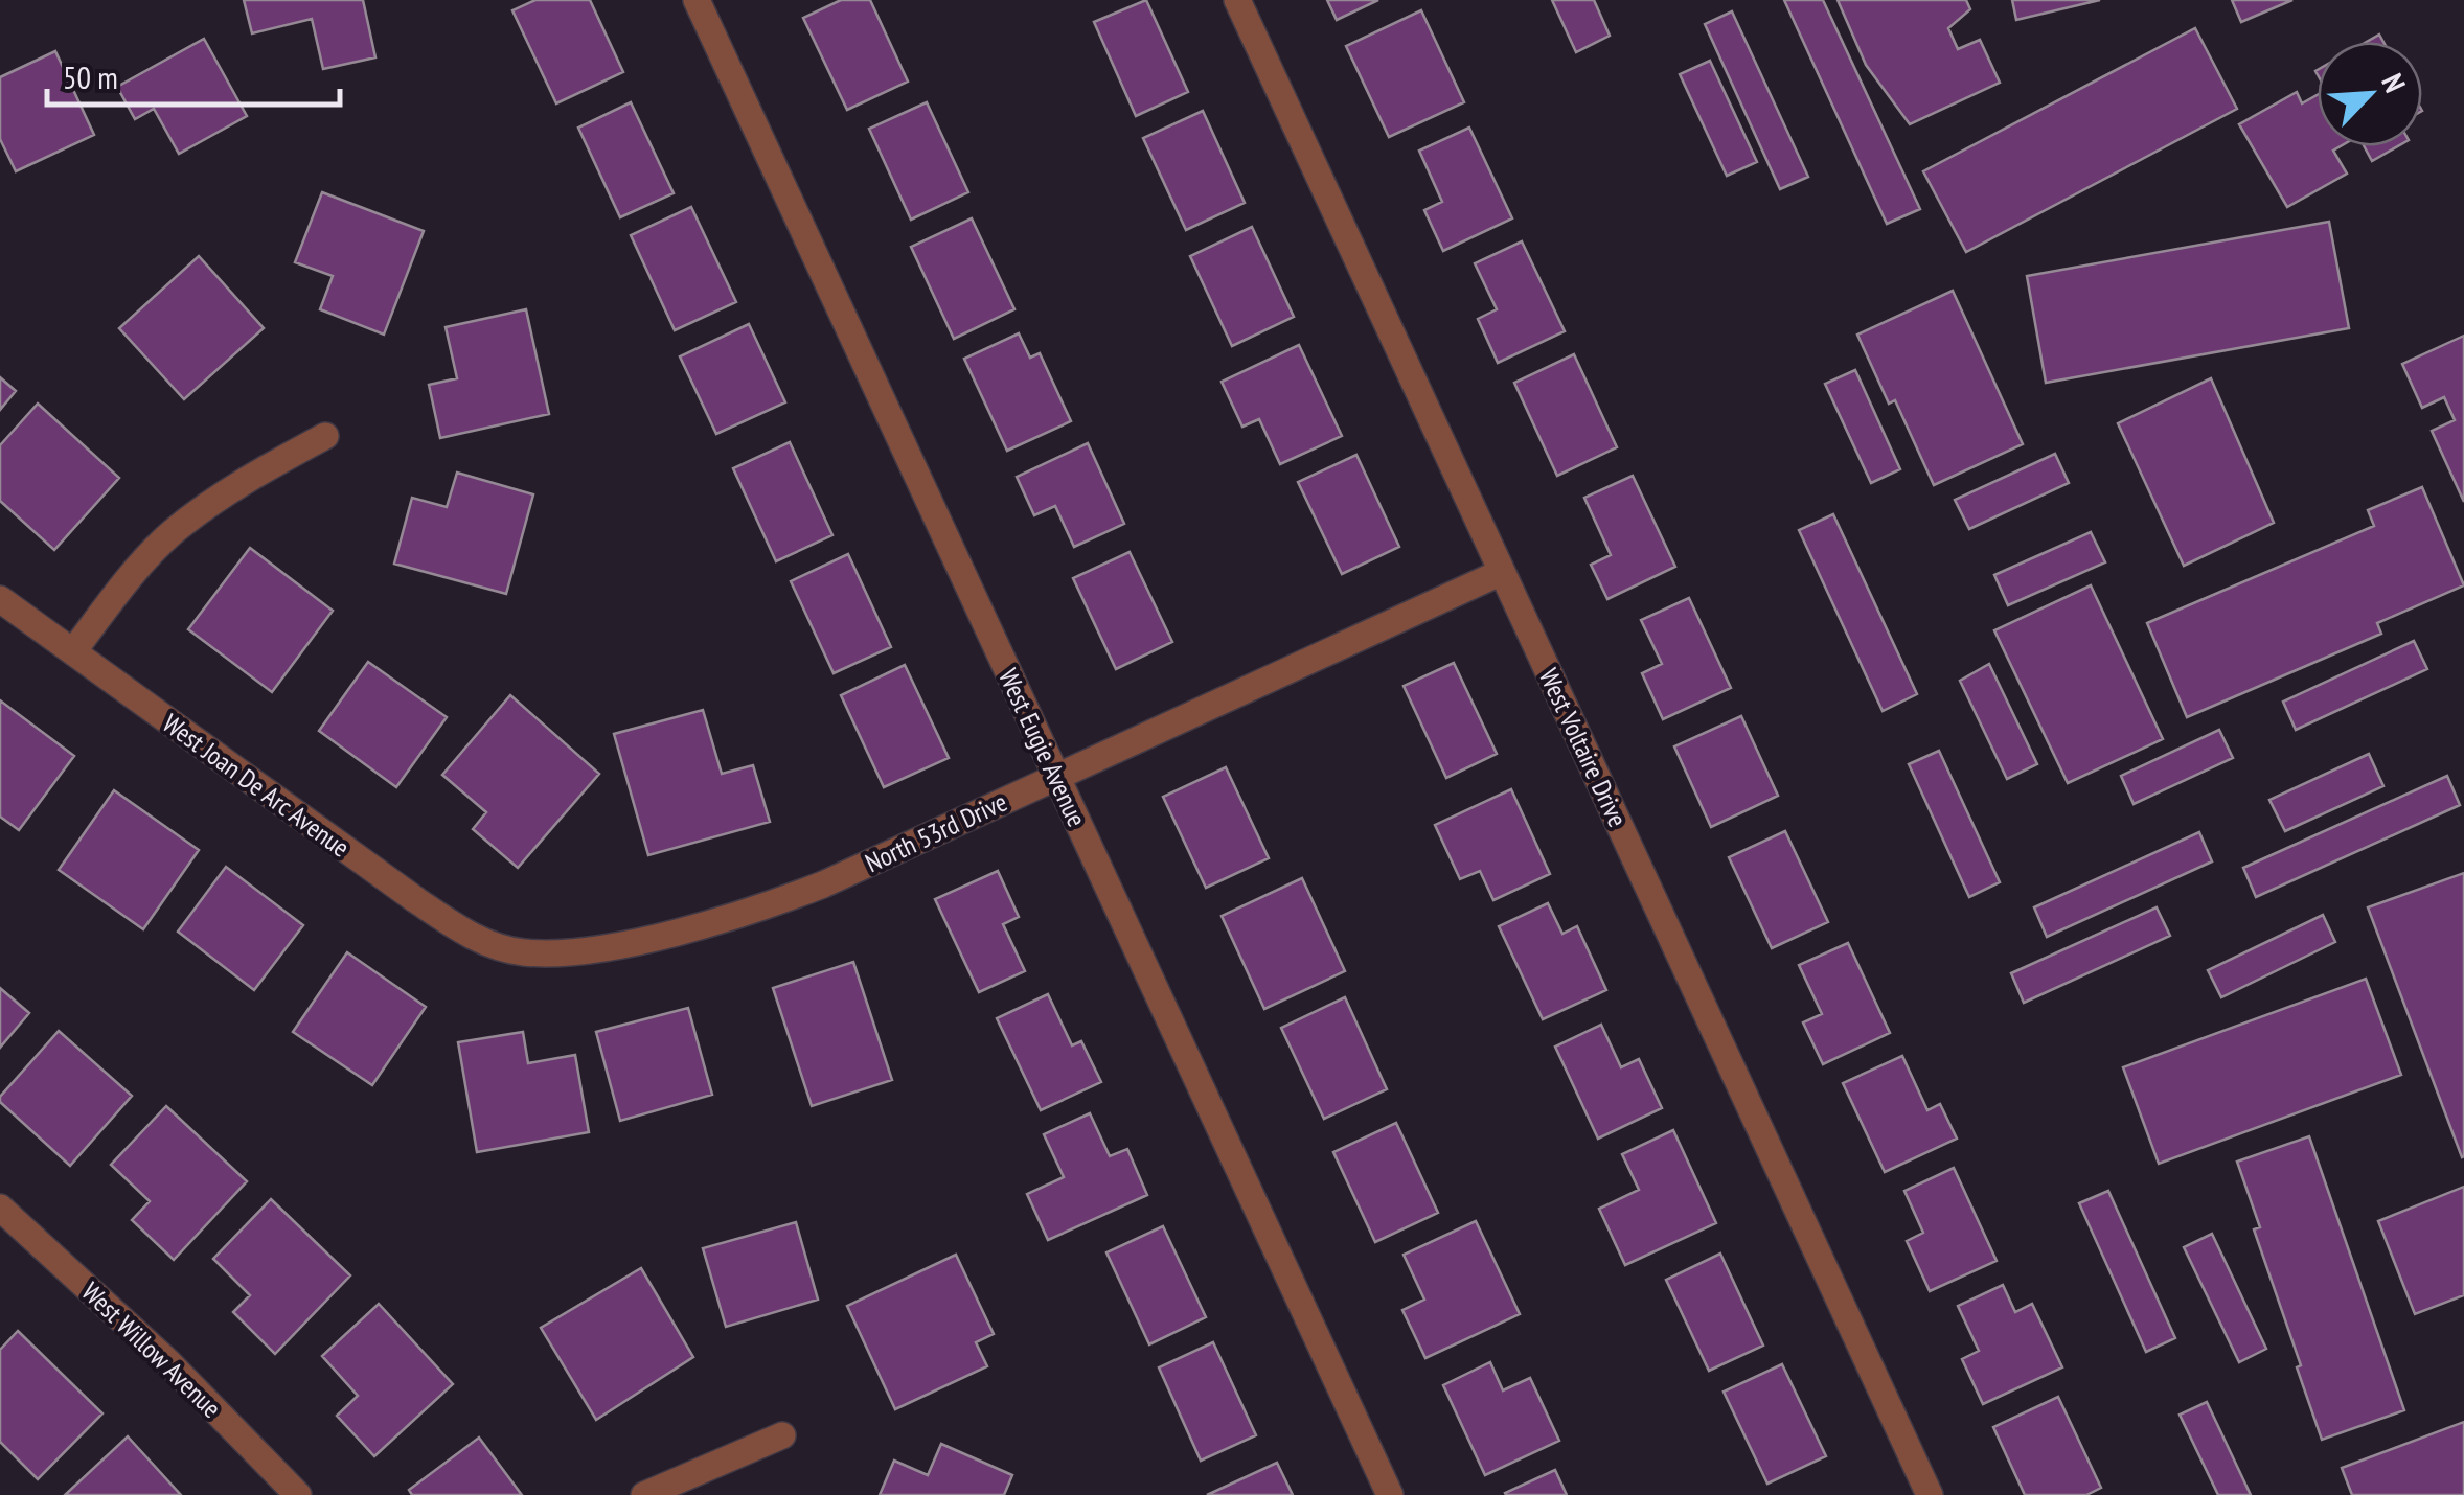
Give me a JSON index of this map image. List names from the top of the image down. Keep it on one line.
{"streets":{"street":["West Eugie Avenue","West Voltaire Drive","West Joan De Arc Avenue","North 53rd Drive","West Willow Avenue"]},"crossings":[["West Eugie Avenue","North 53rd Drive"],["West Voltaire Drive","North 53rd Drive"],["West Joan De Arc Avenue","North 53rd Drive"]],"scale_bar":"50 m","north":"top right"}
